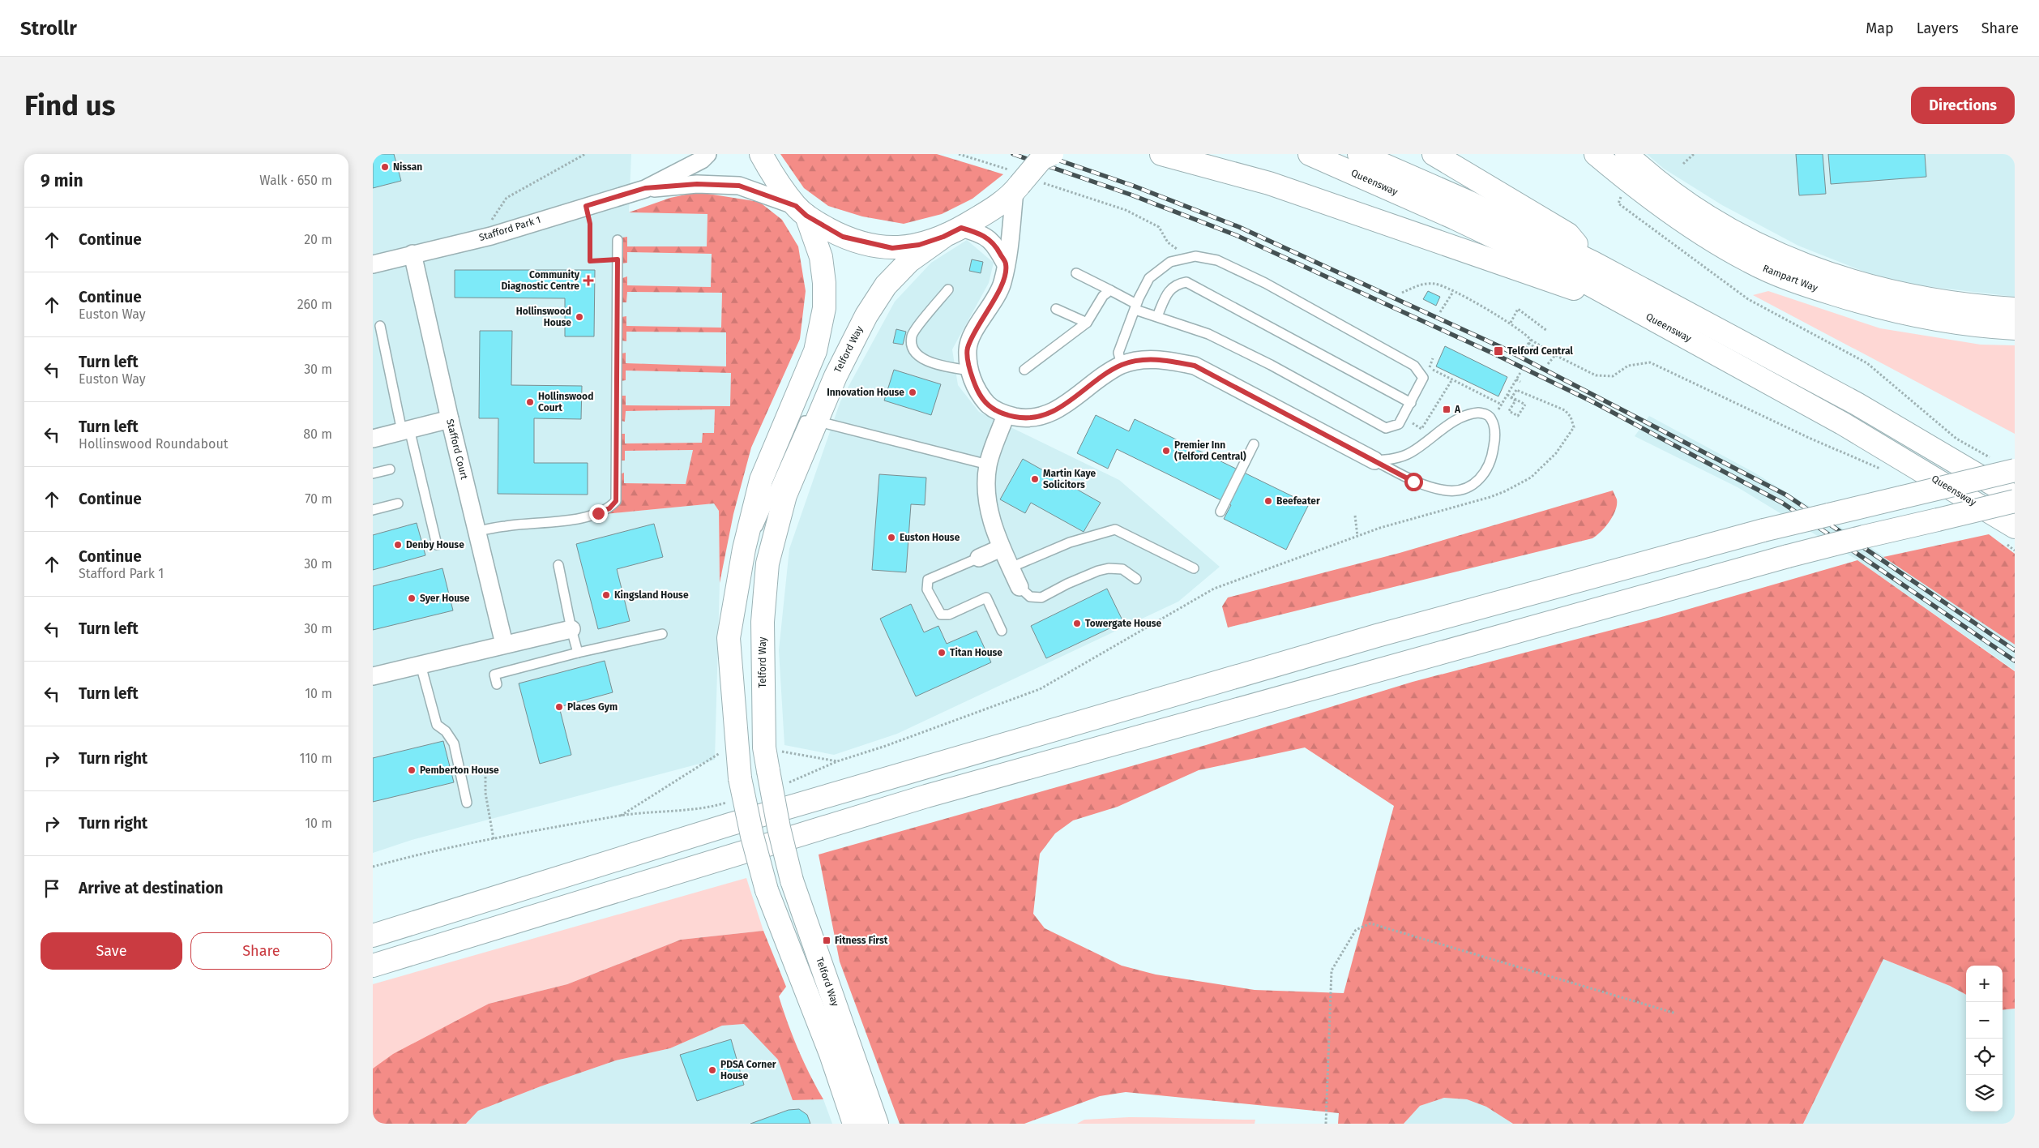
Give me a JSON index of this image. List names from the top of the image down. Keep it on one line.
{"streets":{"main road":["Queensway","Rampart Way","Telford Way"],"street":["Stafford Park 1","Stafford Court"]},"crossings":[["Stafford Park 1","Stafford Court"]],"places":{"other":["Nissan","Hollinswood House","Innovation House","Hollinswood Court","Premier Inn (Telford Central)","Martin Kaye Solicitors","Beefeater","Euston House","Denby House","Kingsland House","Syer House","Towergate House","Titan House","Places Gym","Pemberton House","PDSA Corner House"],"health":["Community Diagnostic Centre"],"transit":["Telford Central","A","Fitness First"]},"page":{"header":"Strollr","nav":["Map","Layers","Share"],"buttons":["Directions",["Save","Share"]],"title":"Find us","heading":["9 min","Walk · 650 m"],"list":[["Continue","20 m"],["Continue","Euston Way","260 m"],["Turn left","Euston Way","30 m"],["Turn left","Hollinswood Roundabout","80 m"],["Continue","70 m"],["Continue","Stafford Park 1","30 m"],["Turn left","30 m"],["Turn left","10 m"],["Turn right","110 m"],["Turn right","10 m"],"Arrive at destination"],"map_buttons":["+","−"]}}
